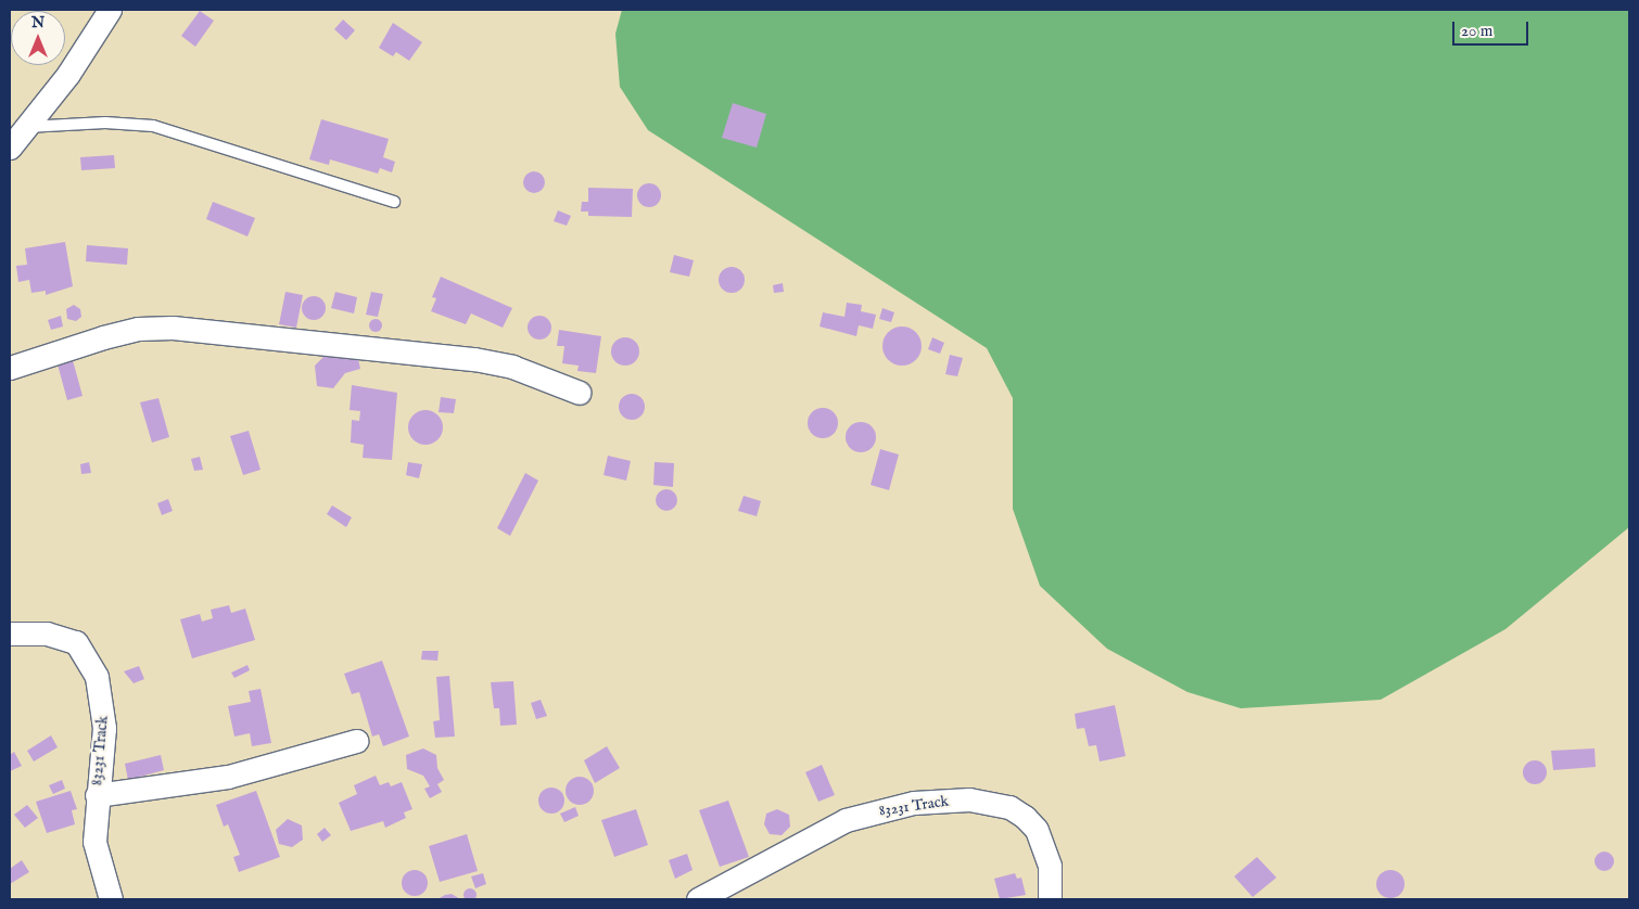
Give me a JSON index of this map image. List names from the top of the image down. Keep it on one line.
{"streets":{"street":["83231 Track"]},"scale_bar":"20 m","north":"top"}
